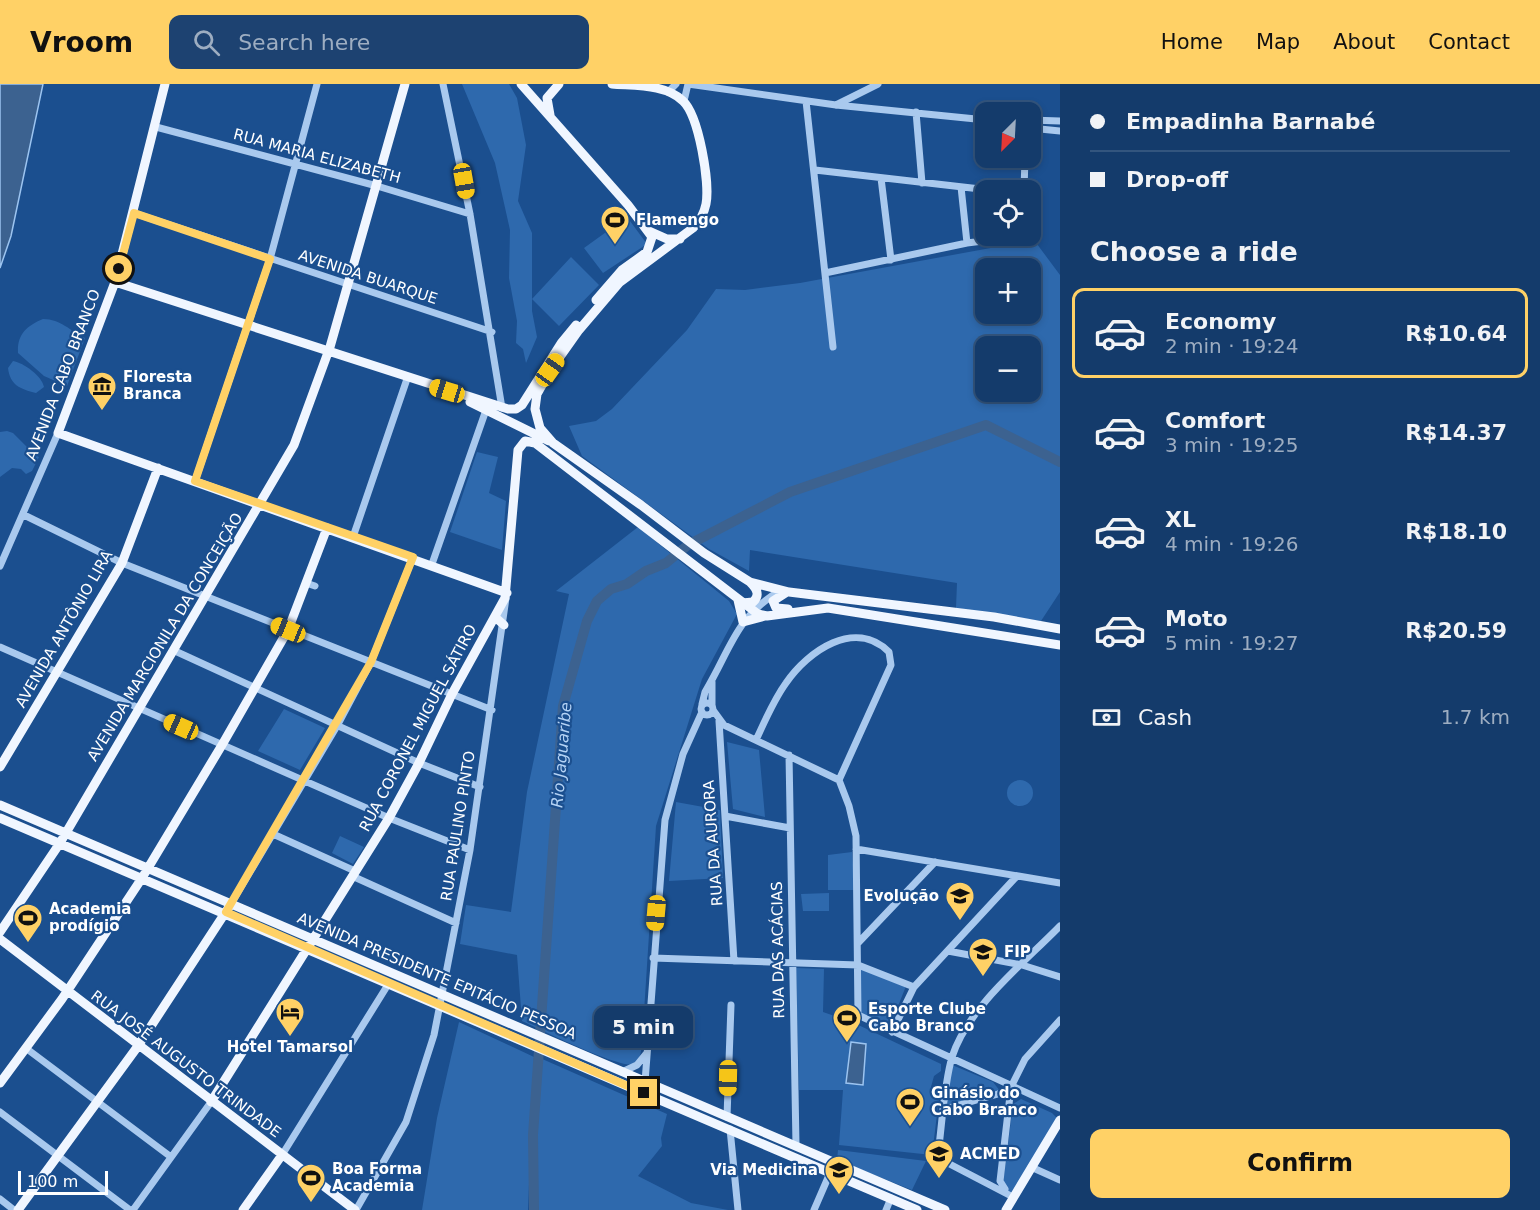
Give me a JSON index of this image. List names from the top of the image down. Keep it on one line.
{"streets":{"main road":["AVENIDA CABO BRANCO","AVENIDA ANTÔNIO LIRA","AVENIDA MARCIONILA DA CONCEIÇÃO","RUA CORONEL MIGUEL SÁTIRO","RUA PAULINO PINTO","AVENIDA PRESIDENTE EPITÁCIO PESSOA","RUA JOSÉ AUGUSTO TRINDADE"],"street":["RUA MARIA ELIZABETH","AVENIDA BUARQUE","RUA DA AURORA","RUA DAS ACÁCIAS"]},"crossings":[["RUA MARIA ELIZABETH","AVENIDA CABO BRANCO"],["RUA MARIA ELIZABETH","AVENIDA MARCIONILA DA CONCEIÇÃO"],["AVENIDA BUARQUE","AVENIDA CABO BRANCO"],["AVENIDA BUARQUE","AVENIDA MARCIONILA DA CONCEIÇÃO"],["AVENIDA MARCIONILA DA CONCEIÇÃO","AVENIDA PRESIDENTE EPITÁCIO PESSOA"],["RUA CORONEL MIGUEL SÁTIRO","RUA PAULINO PINTO"],["RUA CORONEL MIGUEL SÁTIRO","AVENIDA PRESIDENTE EPITÁCIO PESSOA"],["RUA CORONEL MIGUEL SÁTIRO","RUA JOSÉ AUGUSTO TRINDADE"],["RUA PAULINO PINTO","AVENIDA PRESIDENTE EPITÁCIO PESSOA"],["RUA PAULINO PINTO","RUA JOSÉ AUGUSTO TRINDADE"],["RUA DAS ACÁCIAS","AVENIDA PRESIDENTE EPITÁCIO PESSOA"]],"water":["Rio Jaguaribe"],"places":{"sports":["Flamengo","Academia prodígio","Esporte Clube Cabo Branco","Ginásio do Cabo Branco","Boa Forma Academia"],"museum":["Floresta Branca"],"school or university":["Evolução","FIP","ACMED","Via Medicina"],"hotel":["Hotel Tamarsol"]},"scale_bar":"100 m","north":"bottom left","page":{"header":"Vroom","search":"Search here","nav":["Home","Map","About","Contact"],"banner":["Empadinha Barnabé","Drop-off"],"map_buttons":["+","−"],"heading":"Choose a ride","list":[{"name":"Economy","note":"2 min · 19:24","value":"R$10.64"},{"name":"Comfort","note":"3 min · 19:25","value":"R$14.37"},{"name":"XL","note":"4 min · 19:26","value":"R$18.10"},{"name":"Moto","note":"5 min · 19:27","value":"R$20.59"}],"pay":["Cash","1.7 km"],"bubble":"5 min","buttons":"Confirm","scale":"100 m"}}
